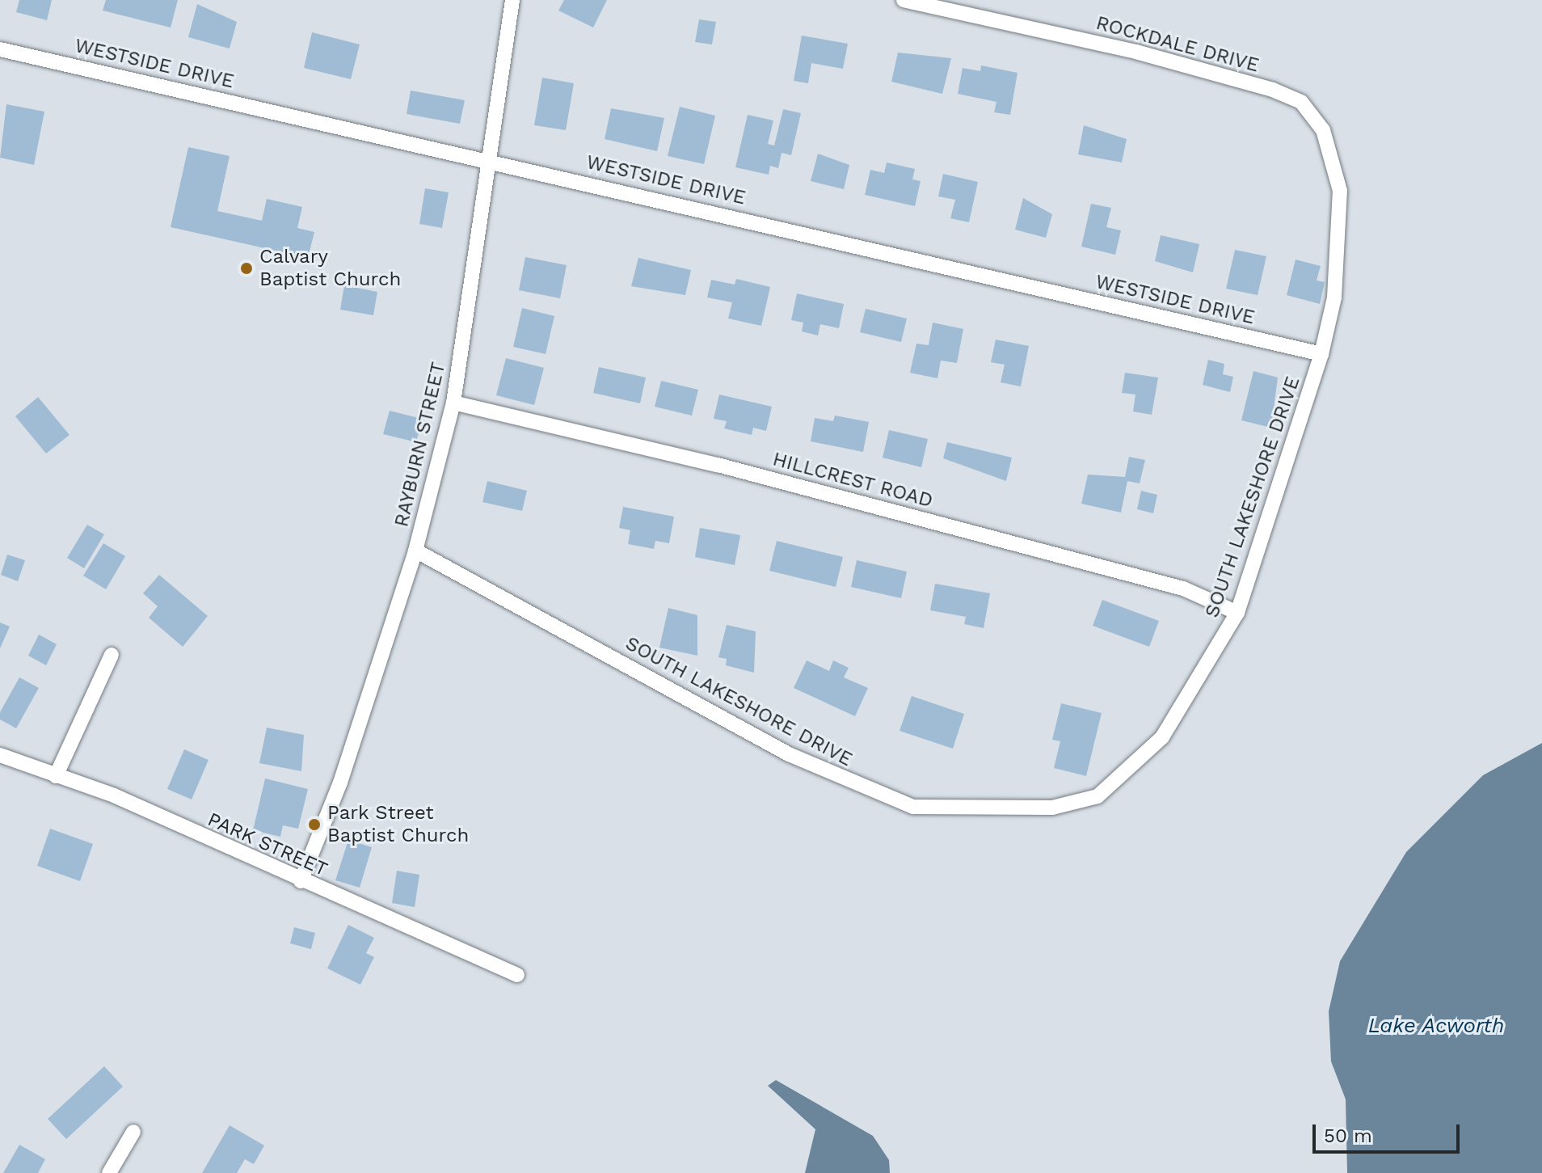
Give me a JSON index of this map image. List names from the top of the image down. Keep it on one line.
{"streets":{"street":["ROCKDALE DRIVE","WESTSIDE DRIVE","RAYBURN STREET","HILLCREST ROAD","SOUTH LAKESHORE DRIVE","PARK STREET"]},"crossings":[["ROCKDALE DRIVE","SOUTH LAKESHORE DRIVE"],["WESTSIDE DRIVE","RAYBURN STREET"],["WESTSIDE DRIVE","SOUTH LAKESHORE DRIVE"],["RAYBURN STREET","HILLCREST ROAD"],["RAYBURN STREET","SOUTH LAKESHORE DRIVE"],["RAYBURN STREET","PARK STREET"],["HILLCREST ROAD","SOUTH LAKESHORE DRIVE"]],"water":["Lake Acworth"],"places":["Calvary Baptist Church","Park Street Baptist Church"],"scale_bar":"50 m"}
